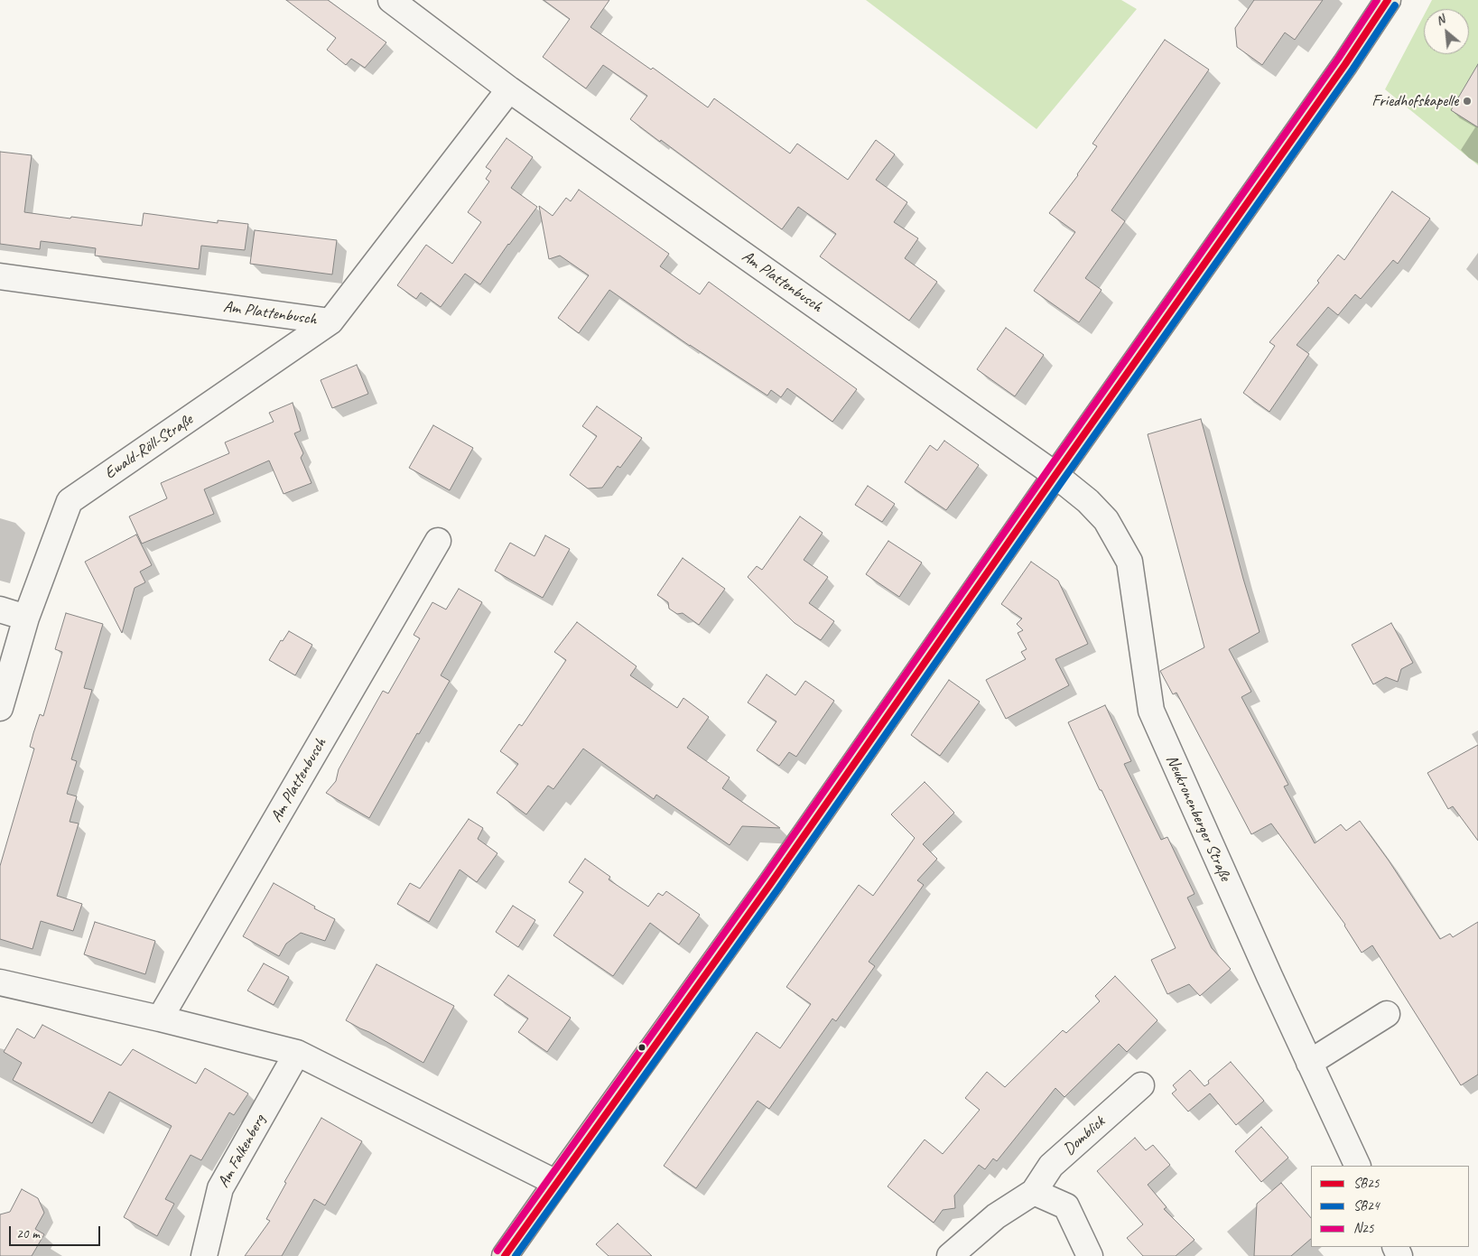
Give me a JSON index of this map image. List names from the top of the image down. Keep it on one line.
{"streets":{"street":["Am Plattenbusch","Ewald-Röll-Straße","Neukronenberger Straße","Domblick","Am Falkenberg"]},"crossings":[["Am Plattenbusch","Ewald-Röll-Straße"],["Am Plattenbusch","Neukronenberger Straße"]],"places":["Friedhofskapelle"],"lines":["transit line SB25","transit line N25","transit line SB24"],"legend":["SB25","SB24","N25"],"scale_bar":"20 m","north":"top left"}
